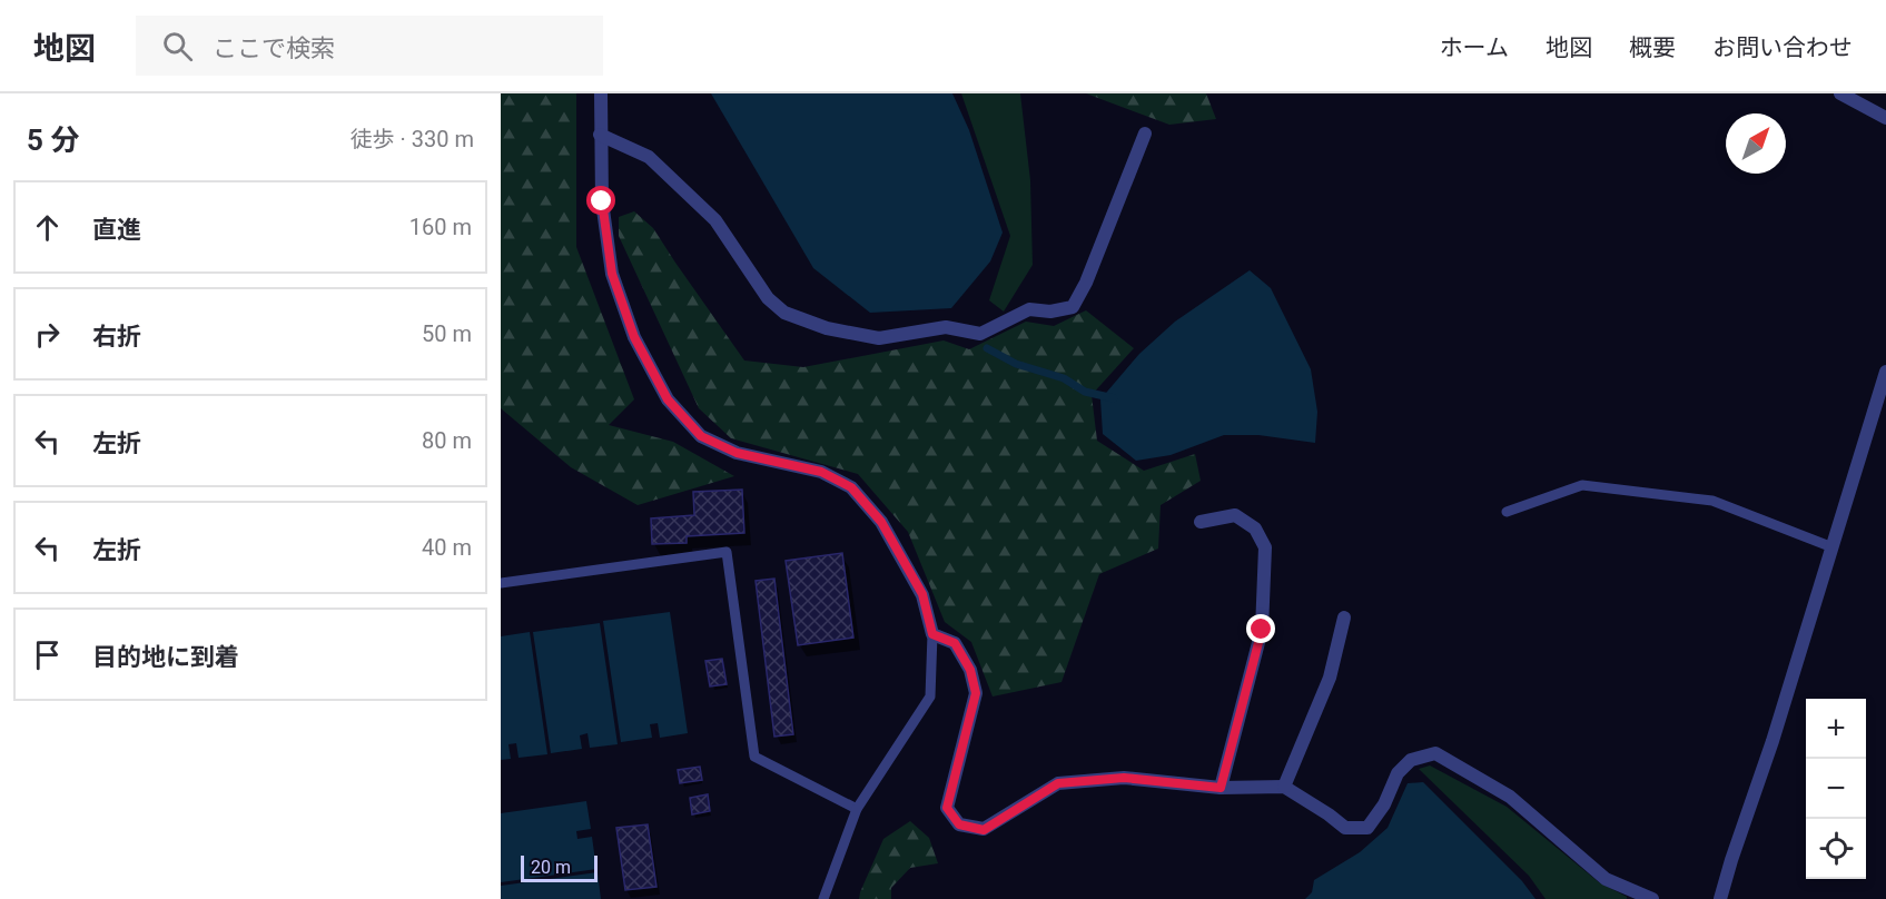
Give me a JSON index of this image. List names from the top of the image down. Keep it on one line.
{"scale_bar":"20 m","north":"top right","page":{"header":"地図","search":"ここで検索","nav":["ホーム","地図","概要","お問い合わせ"],"heading":["5 分","徒歩 · 330 m"],"list":[["直進","160 m"],["右折","50 m"],["左折","80 m"],["左折","40 m"],"目的地に到着"],"map_buttons":["+","−"],"scale":"20 m"}}
